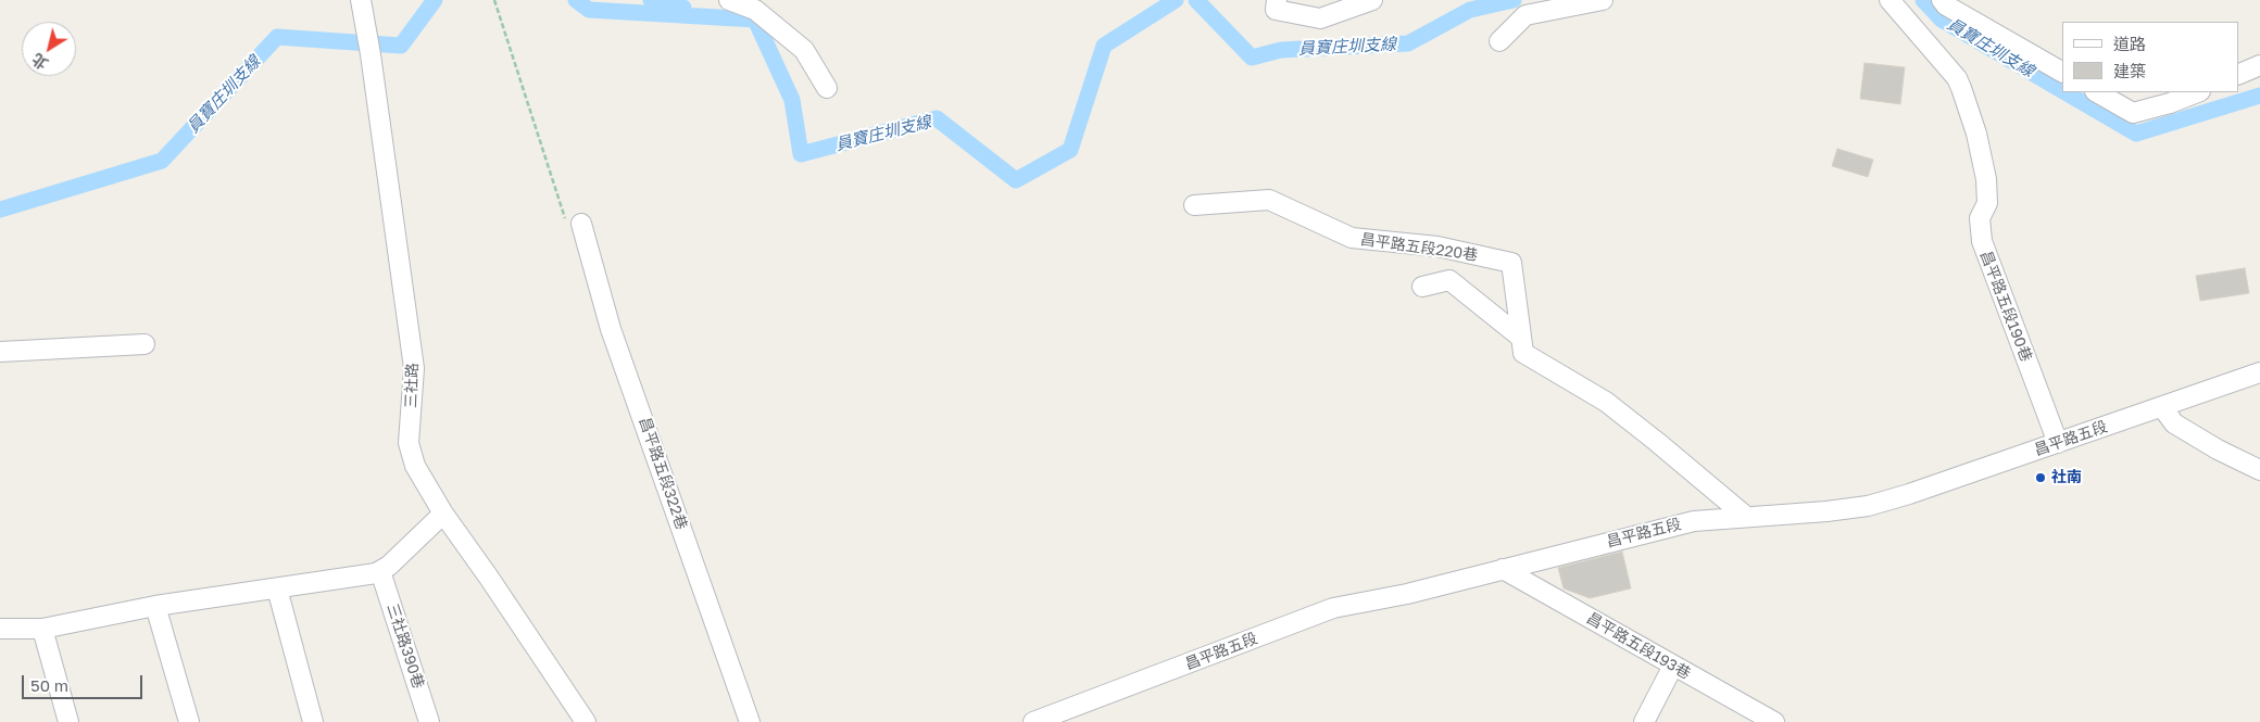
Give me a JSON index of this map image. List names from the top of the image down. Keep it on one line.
{"streets":{"street":["昌平路五段220巷","昌平路五段190巷","三社路","昌平路五段","昌平路五段322巷","三社路390巷","昌平路五段193巷"]},"crossings":[["昌平路五段220巷","昌平路五段"],["昌平路五段190巷","昌平路五段"],["昌平路五段","昌平路五段193巷"]],"water":["員寶庄圳支線"],"places":["社南"],"legend":["道路","建築"],"scale_bar":"50 m","north":"bottom left"}
